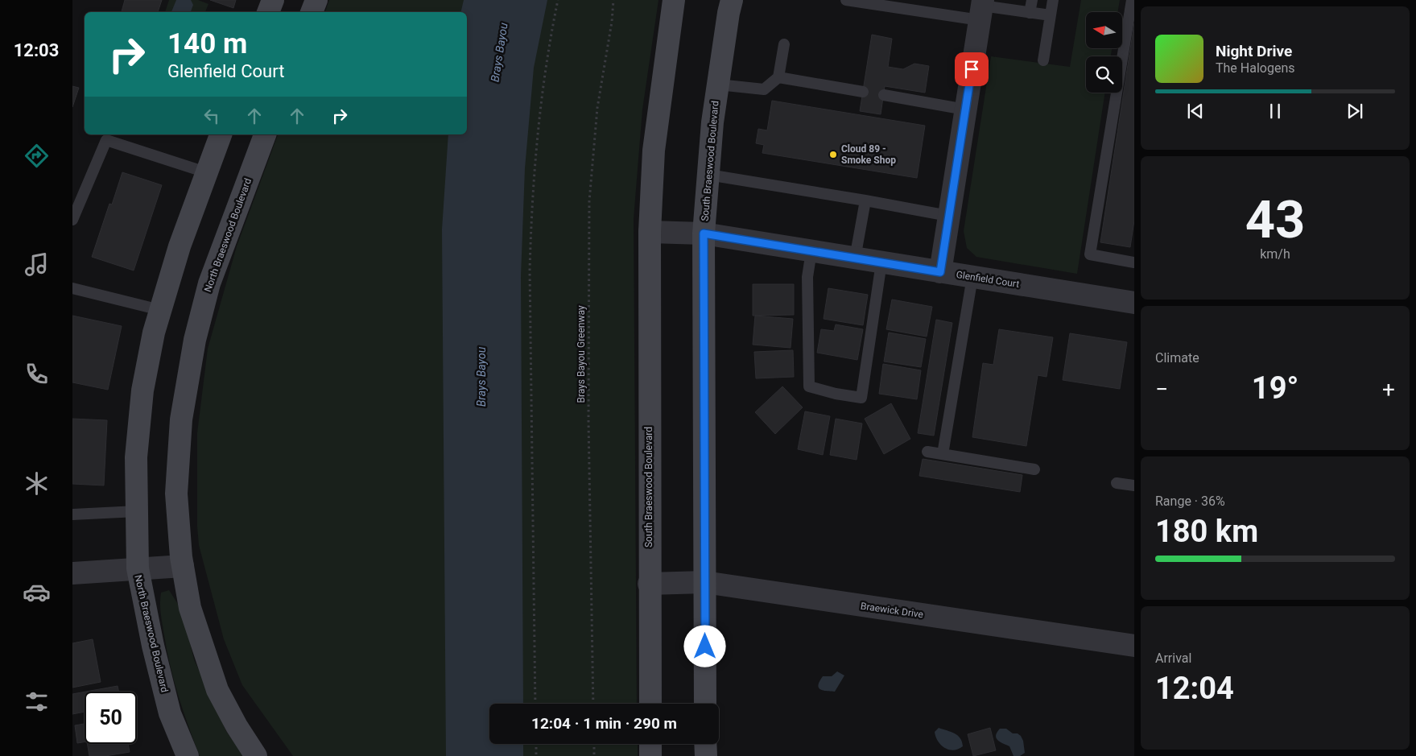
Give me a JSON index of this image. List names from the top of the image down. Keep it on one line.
{"streets":{"main road":["South Braeswood Boulevard","North Braeswood Boulevard"],"street":["Glenfield Court","Braewick Drive"],"path":["Brays Bayou Greenway"]},"crossings":[["South Braeswood Boulevard","Glenfield Court"],["South Braeswood Boulevard","Braewick Drive"]],"water":["Brays Bayou"],"places":["Cloud 89 - Smoke Shop"],"north":"left","page":{"tabs":"12:03","turn":["140 m","Glenfield Court"],"song":["Night Drive","The Halogens"],"tile":[["43","km/h"],"Climate",["Range · 36%","180 km"],["Arrival","12:04"]],"heat":["−","19°","+"],"limit":"50","trip":"12:04 · 1 min · 290 m"}}
